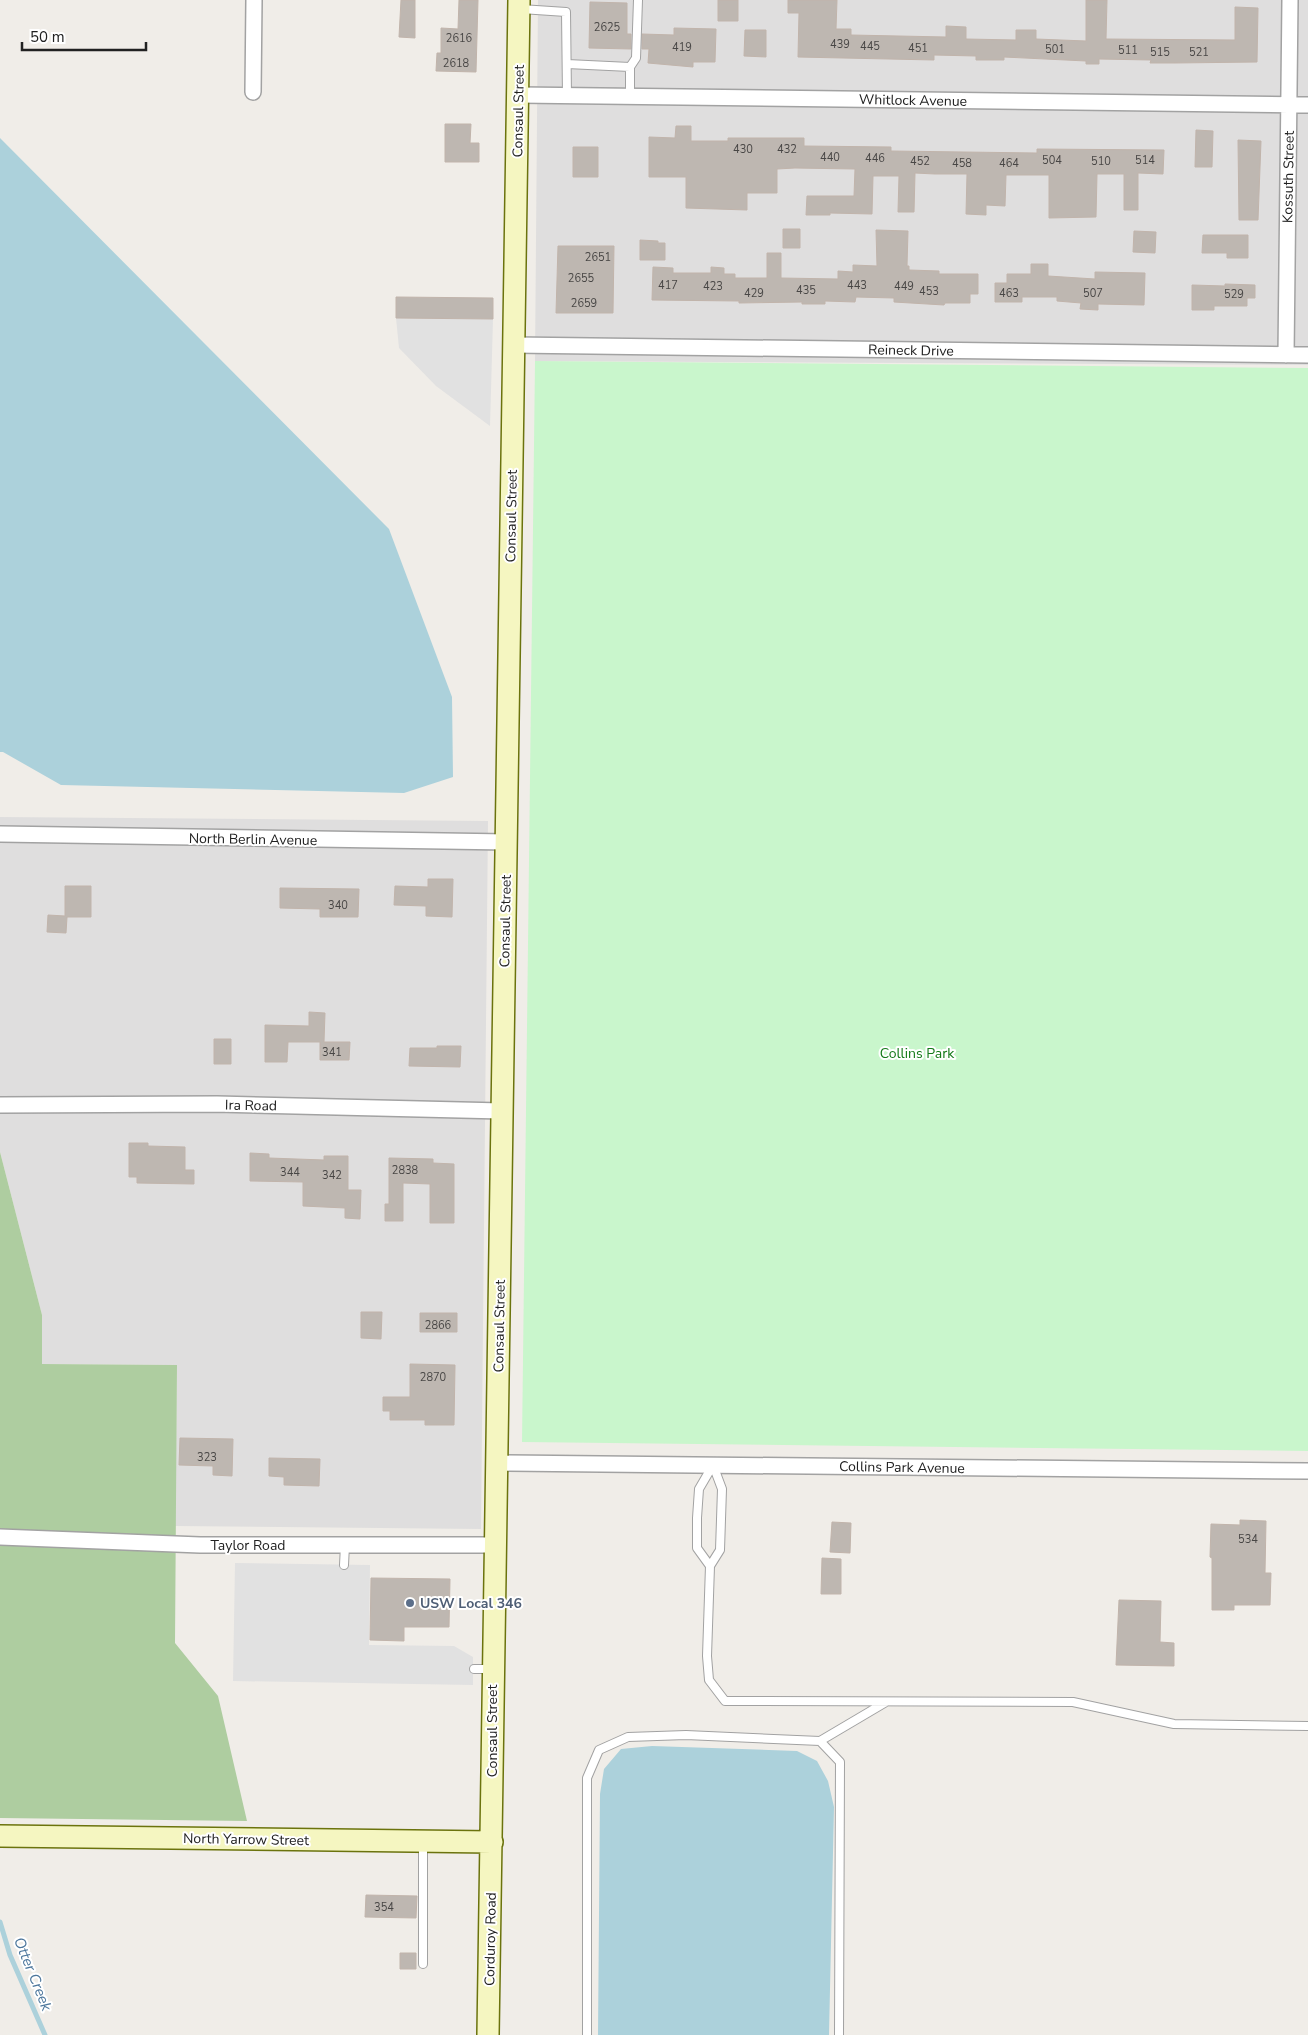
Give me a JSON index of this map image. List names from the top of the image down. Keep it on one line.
{"streets":{"street":["Whitlock Avenue","Consaul Street","Kossuth Street","Reineck Drive","North Berlin Avenue","Ira Road","Collins Park Avenue","Taylor Road","North Yarrow Street","Corduroy Road"]},"crossings":[["Whitlock Avenue","Consaul Street"],["Whitlock Avenue","Kossuth Street"],["Consaul Street","Reineck Drive"],["Consaul Street","North Berlin Avenue"],["Consaul Street","Ira Road"],["Consaul Street","Collins Park Avenue"],["Consaul Street","Taylor Road"],["Consaul Street","North Yarrow Street"],["Consaul Street","Corduroy Road"],["Kossuth Street","Reineck Drive"],["North Yarrow Street","Corduroy Road"]],"water":["Otter Creek"],"parks":["Collins Park"],"places":["USW Local 346"],"house_numbers":["2625","2616","439","445","419","451","501","511","515","521","2618","430","432","440","446","504","514","452","510","458","464","2651","2655","417","443","423","449","435","453","429","463","507","529","2659","340","341","2838","344","342","2866","2870","323","534","354"],"scale_bar":"50 m"}
